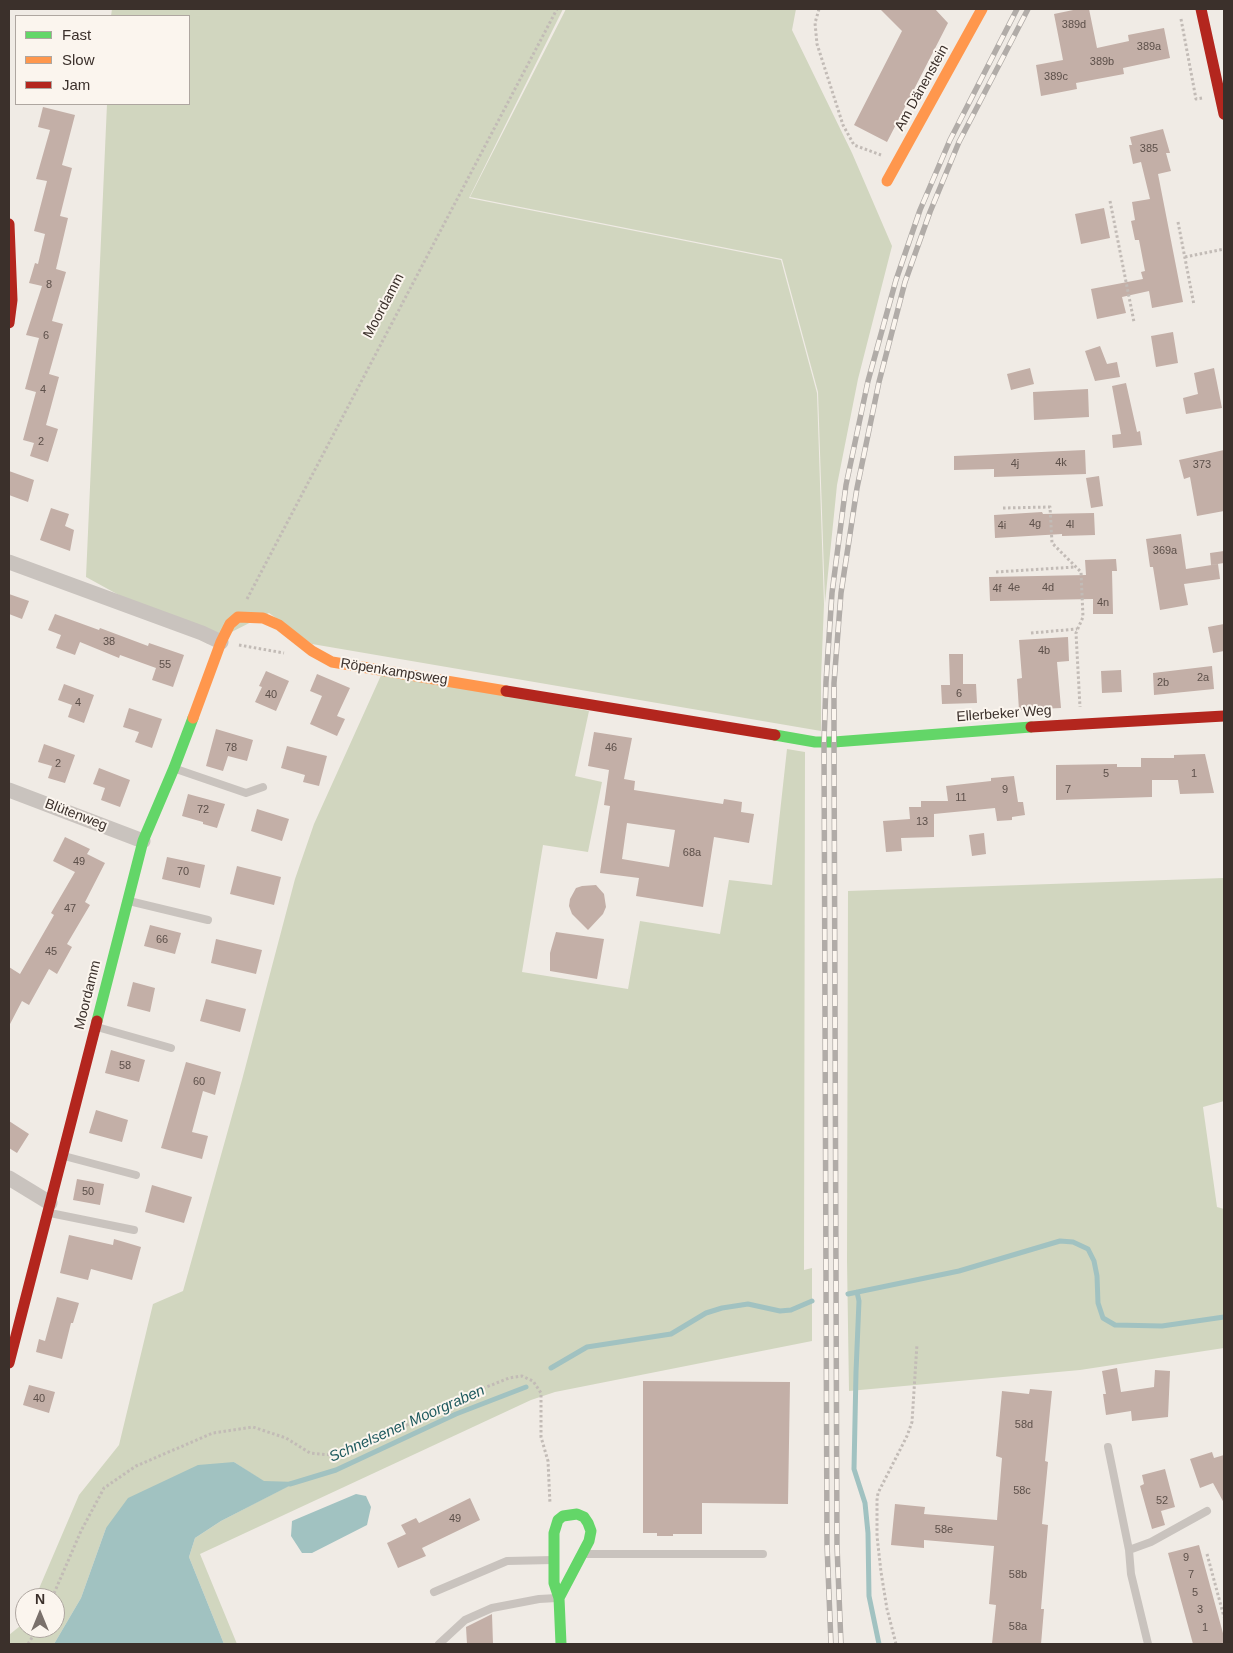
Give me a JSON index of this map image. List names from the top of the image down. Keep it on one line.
{"streets":{"street":["Am Dänenstein","Moordamm","Röpenkampsweg","Ellerbeker Weg","Blütenweg"]},"crossings":[["Moordamm","Röpenkampsweg"],["Moordamm","Blütenweg"],["Röpenkampsweg","Ellerbeker Weg"]],"water":["Schnelsener Moorgraben"],"house_numbers":["389d","389a","389b","389c","385","8","6","4","2","4k","4j","373","4g","4l","4i","369a","4e","4d","4f","4n","38","4b","55","2a","2b","6","40","4","78","46","2","5","1","9","7","11","72","13","68a","49","70","47","66","45","58","60","50","40","58d","58c","52","49","58e","9","58b","7","5","3","58a","1"],"legend":["Fast","Slow","Jam"],"north":"top"}
